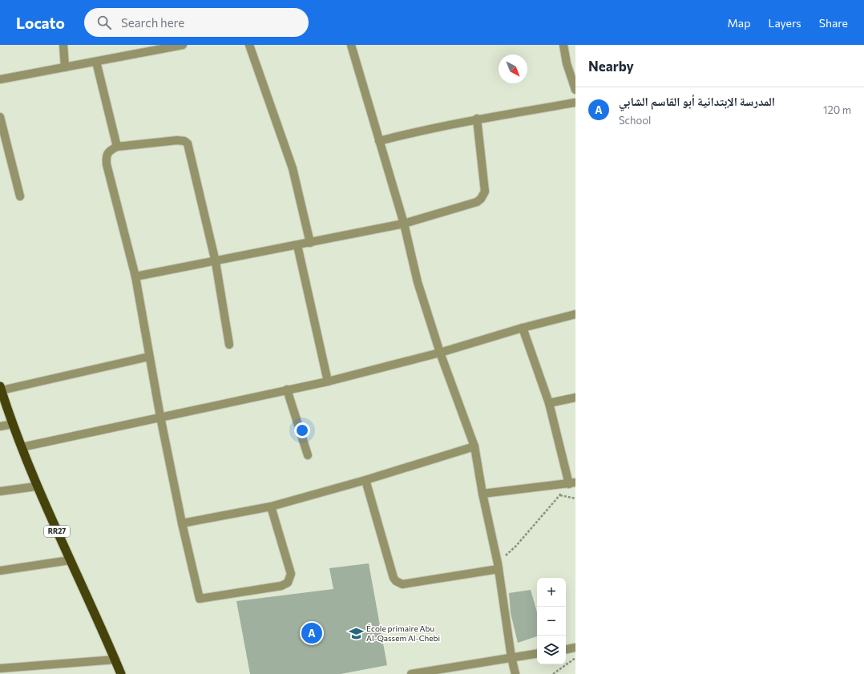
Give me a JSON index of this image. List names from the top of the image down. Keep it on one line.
{"streets":{"highway":["RR27"]},"places":{"school or university":["École primaire Abu Al-Qassem Al-Chebi"]},"north":"bottom right","page":{"header":"Locato","search":"Search here","nav":["Map","Layers","Share"],"heading":"Nearby","list":[{"mark":"A","name":"المدرسة الإبتدائية أبو القاسم الشابي","note":"School","value":"120 m"}],"map_buttons":["+","−"],"pins":"A"}}
